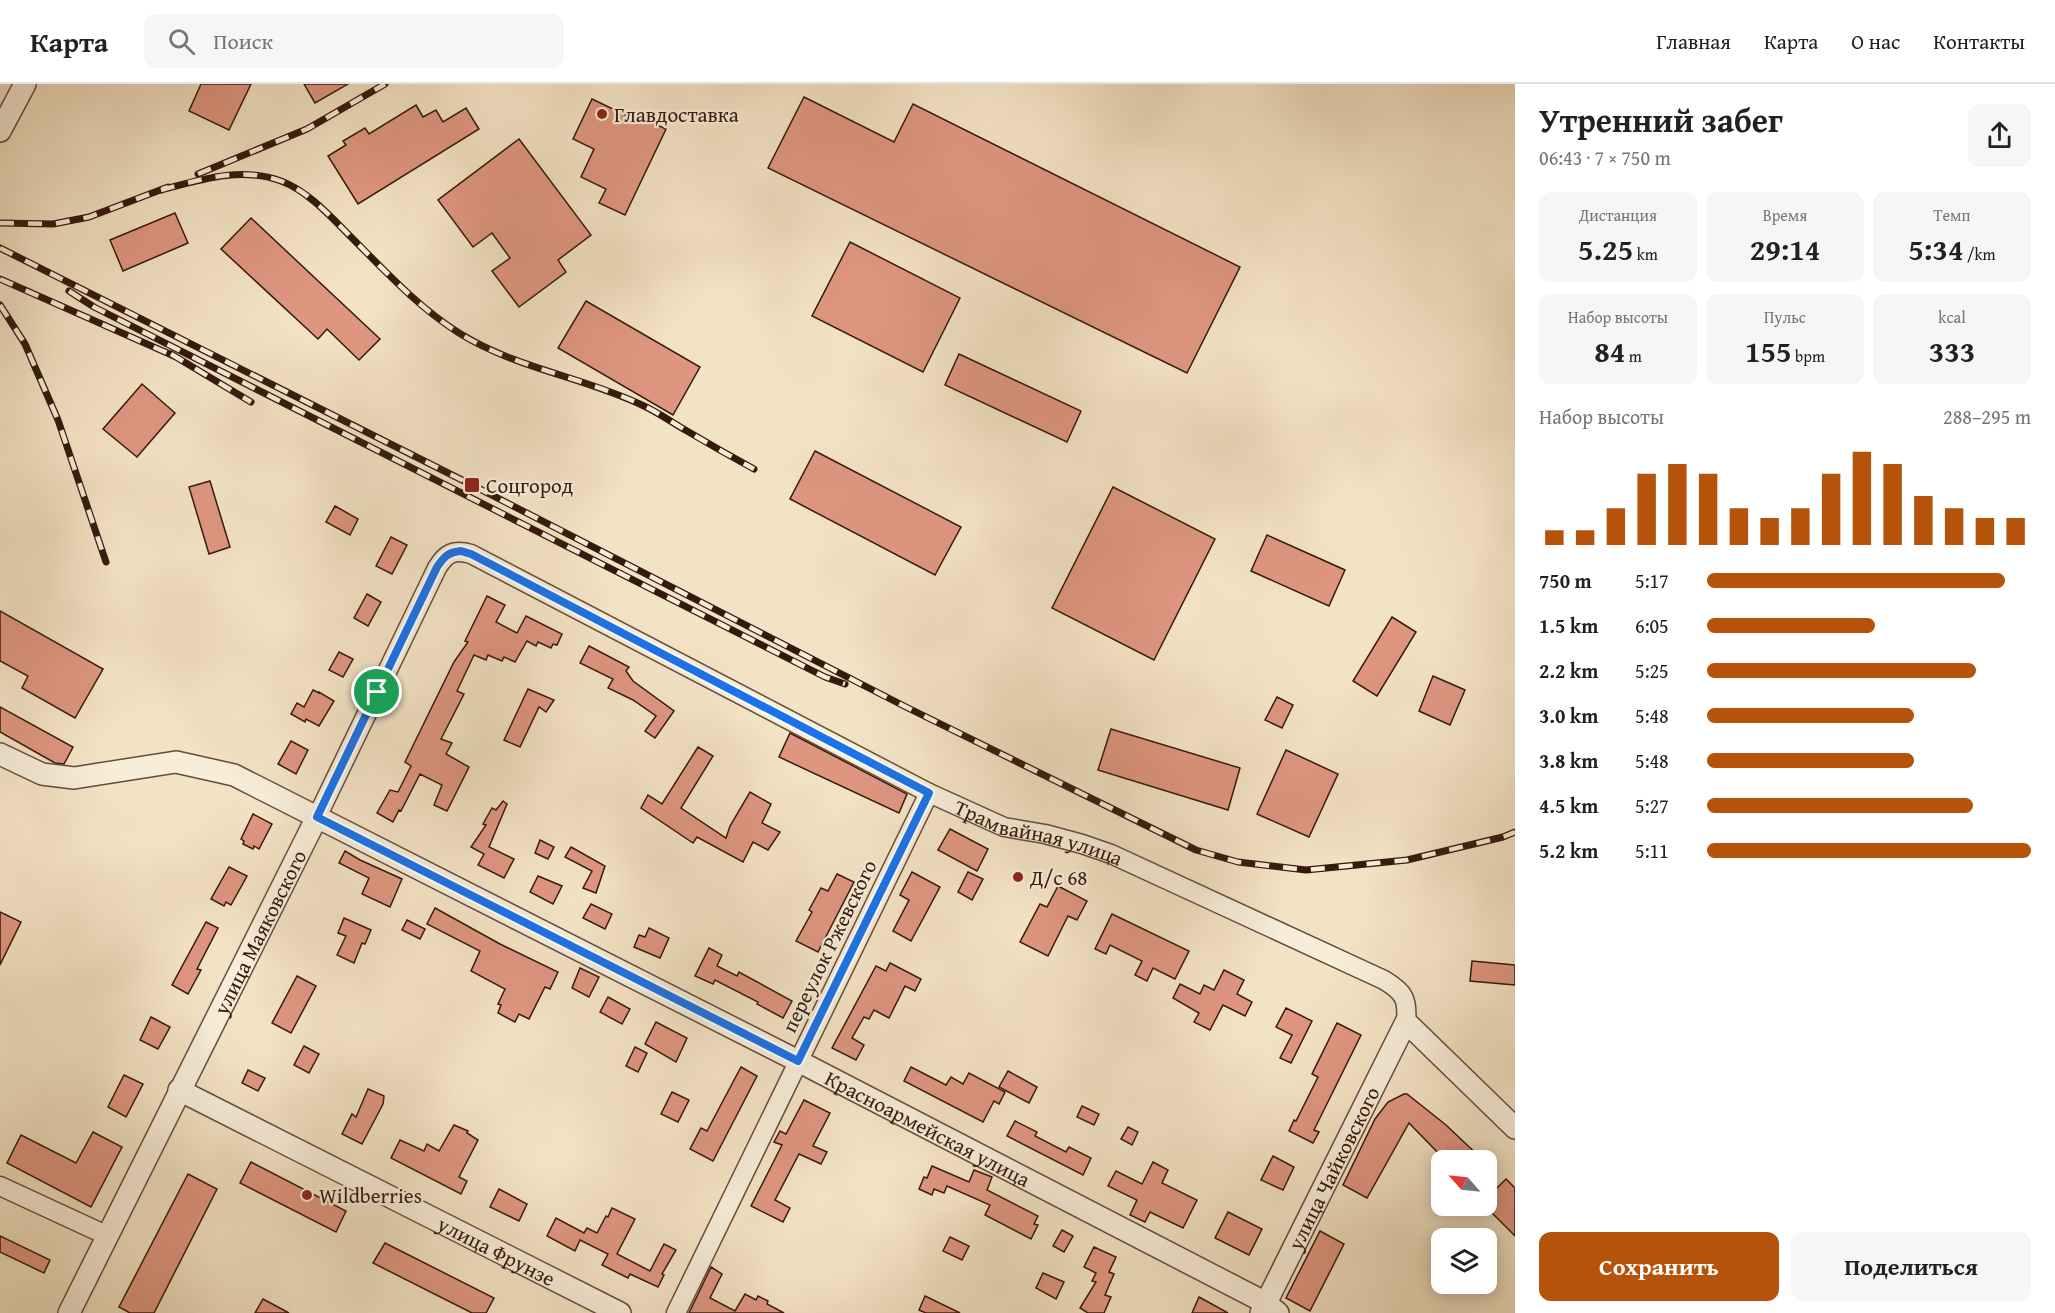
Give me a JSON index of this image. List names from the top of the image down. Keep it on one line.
{"streets":{"street":["Трамвайная улица","улица Маяковского","переулок Ржевского","Красноармейская улица","улица Чайковского","улица Фрунзе"]},"crossings":[["Трамвайная улица","улица Маяковского"],["Трамвайная улица","переулок Ржевского"],["Трамвайная улица","улица Чайковского"],["улица Маяковского","Красноармейская улица"],["улица Маяковского","улица Фрунзе"],["переулок Ржевского","Красноармейская улица"],["Красноармейская улица","улица Чайковского"]],"places":{"other":["Главдоставка","Д/с 68","Wildberries"],"transit":["Соцгород"]},"north":"top left","page":{"header":"Карта","search":"Поиск","nav":["Главная","Карта","О нас","Контакты"],"heading":["Утренний забег","06:43 · 7 × 750 m"],"stats":[["Дистанция","5.25 km"],["Время","29:14"],["Темп","5:34 /km"],["Набор высоты","84 m"],["Пульс","155 bpm"],["kcal","333"]],"chart":["Набор высоты","288–295 m"],"list":[{"name":"750 m","note":"5:17"},{"name":"1.5 km","note":"6:05"},{"name":"2.2 km","note":"5:25"},{"name":"3.0 km","note":"5:48"},{"name":"3.8 km","note":"5:48"},{"name":"4.5 km","note":"5:27"},{"name":"5.2 km","note":"5:11"}],"buttons":["Сохранить","Поделиться"]}}
